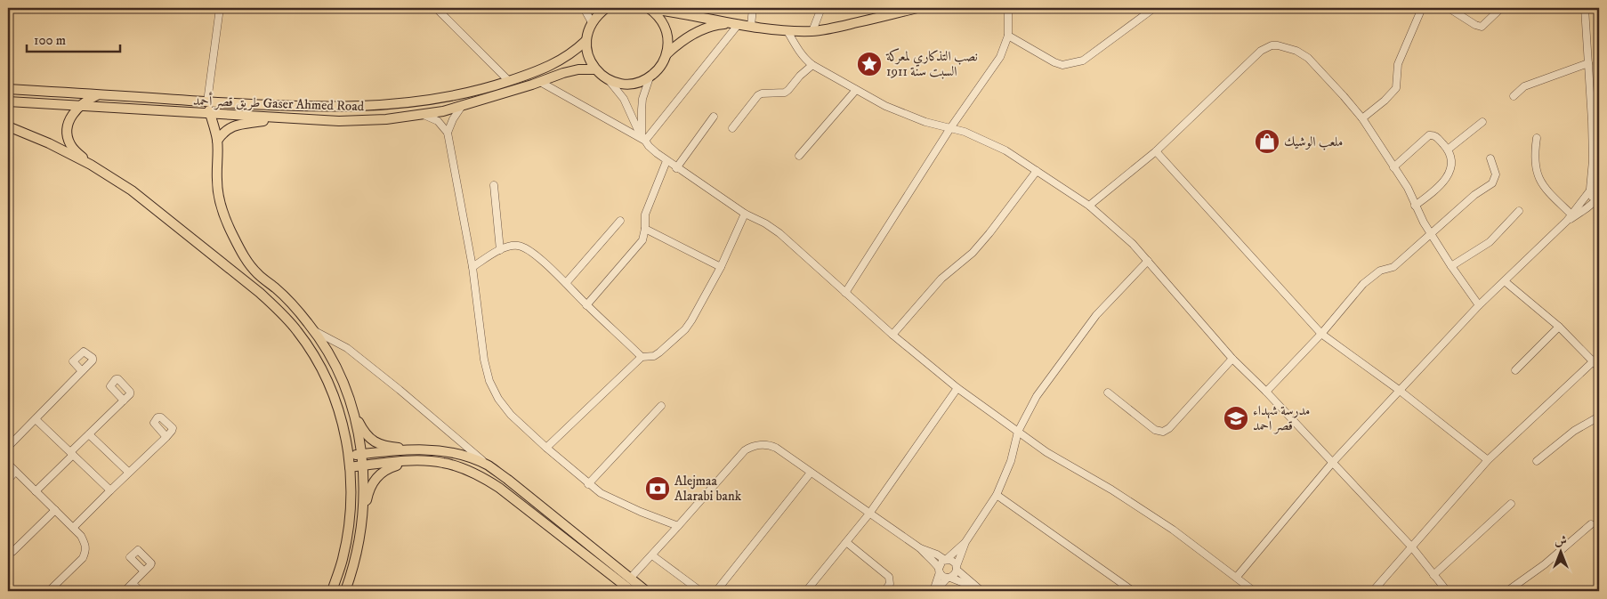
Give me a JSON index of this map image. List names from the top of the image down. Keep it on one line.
{"streets":{"main road":["طريق قصر أحمد Gaser Ahmed Road"]},"places":{"place":["نصب التذكاري لمعركة السبت سنة 1911"],"shop":["ملعب الوشيك"],"school or university":["مدرسة شهداء قصر احمد"],"bank":["Alejmaa Alarabi bank"]},"scale_bar":"100 m","north":"top"}
